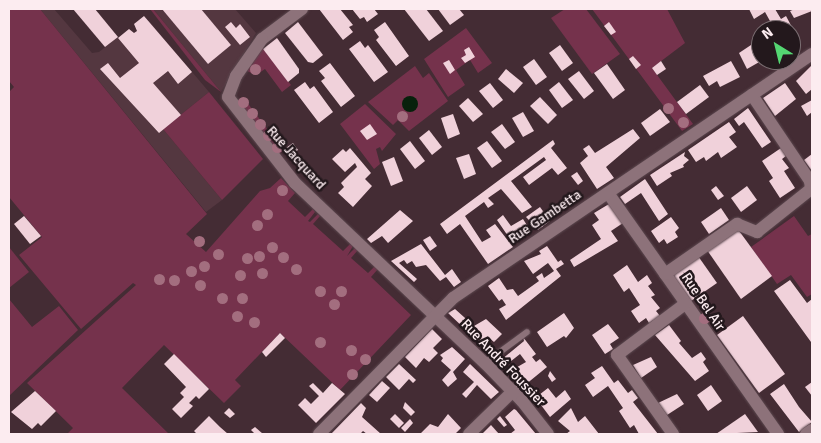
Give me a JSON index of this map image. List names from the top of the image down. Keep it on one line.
{"streets":{"street":["Rue Jacquard","Rue Gambetta","Rue Bel Air","Rue André Foussier"]},"crossings":[["Rue Jacquard","Rue Gambetta"],["Rue Jacquard","Rue André Foussier"],["Rue Gambetta","Rue Bel Air"],["Rue Gambetta","Rue André Foussier"]],"north":"top left"}
